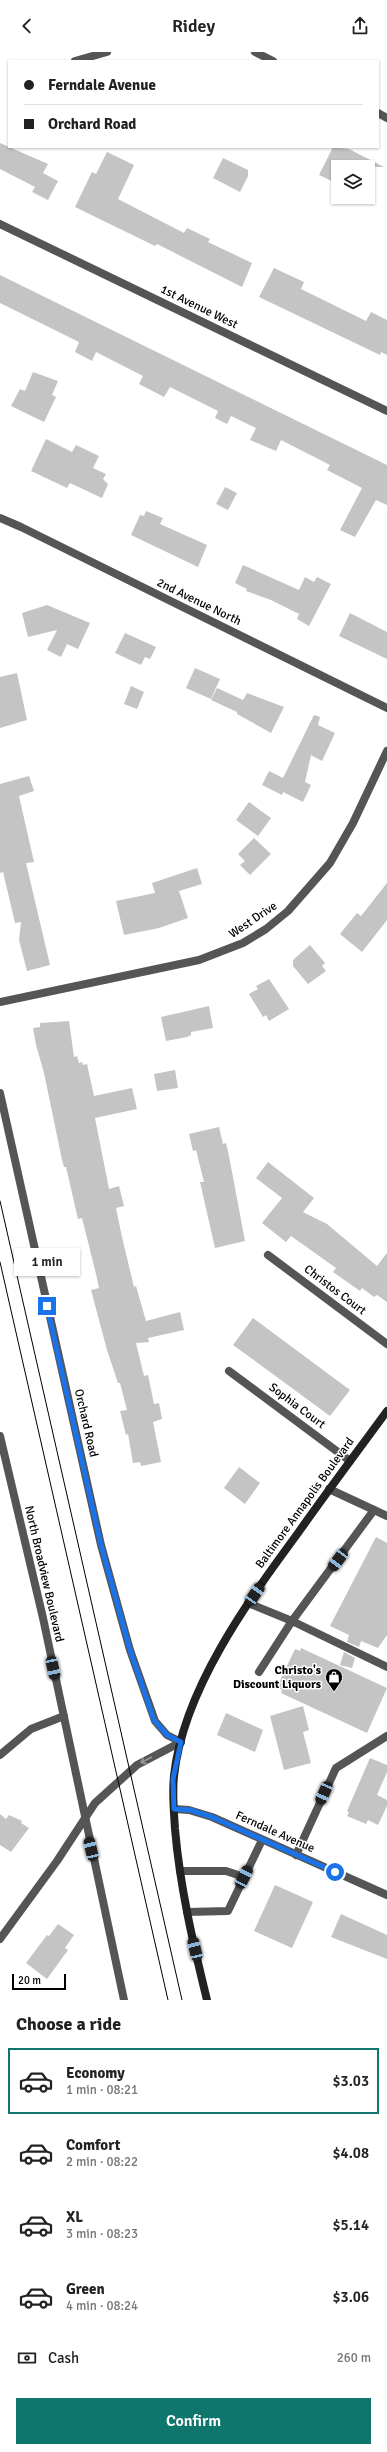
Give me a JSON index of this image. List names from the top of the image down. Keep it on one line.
{"streets":{"main road":["Baltimore Annapolis Boulevard"],"street":["1st Avenue West","2nd Avenue North","West Drive","Christos Court","Sophia Court","Orchard Road","North Broadview Boulevard","Ferndale Avenue"]},"crossings":[["Sophia Court","Baltimore Annapolis Boulevard"],["Orchard Road","Baltimore Annapolis Boulevard"],["Baltimore Annapolis Boulevard","Ferndale Avenue"]],"places":{"shop":["Christo's Discount Liquors"]},"scale_bar":"20 m","page":{"header":"Ridey","banner":["Ferndale Avenue","Orchard Road"],"bubble":"1 min","scale":"20 m","heading":"Choose a ride","list":[{"name":"Economy","note":"1 min · 08:21","value":"$3.03"},{"name":"Comfort","note":"2 min · 08:22","value":"$4.08"},{"name":"XL","note":"3 min · 08:23","value":"$5.14"},{"name":"Green","note":"4 min · 08:24","value":"$3.06"}],"pay":["Cash","260 m"],"buttons":"Confirm"}}
